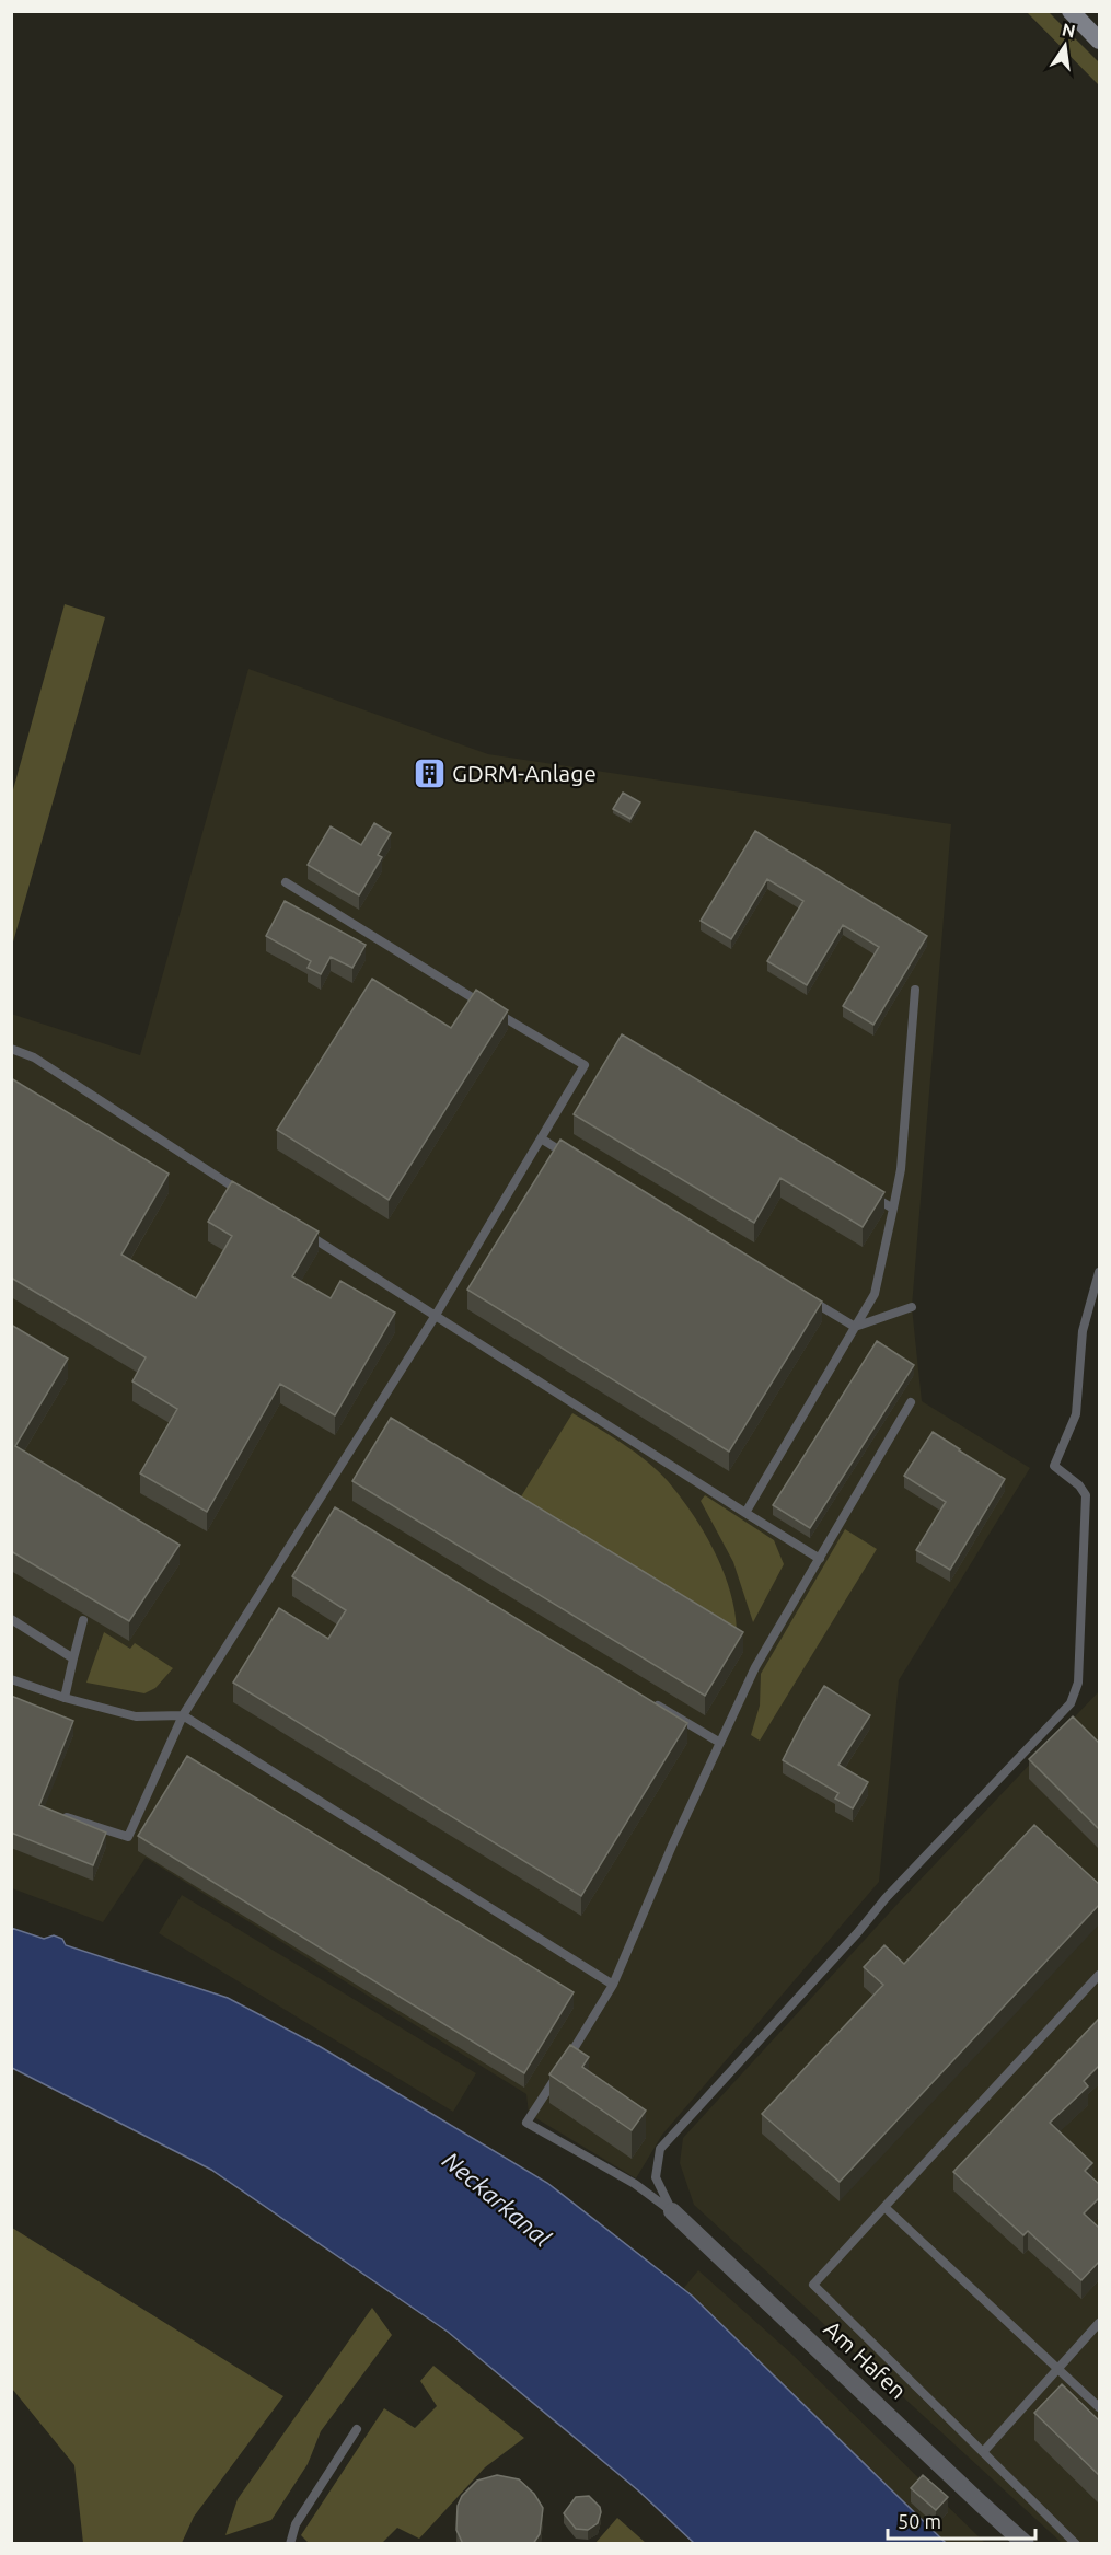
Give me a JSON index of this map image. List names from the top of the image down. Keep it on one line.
{"streets":{"street":["Am Hafen"]},"water":["Neckarkanal"],"places":{"building":["GDRM-Anlage"]},"scale_bar":"50 m","north":"top"}
